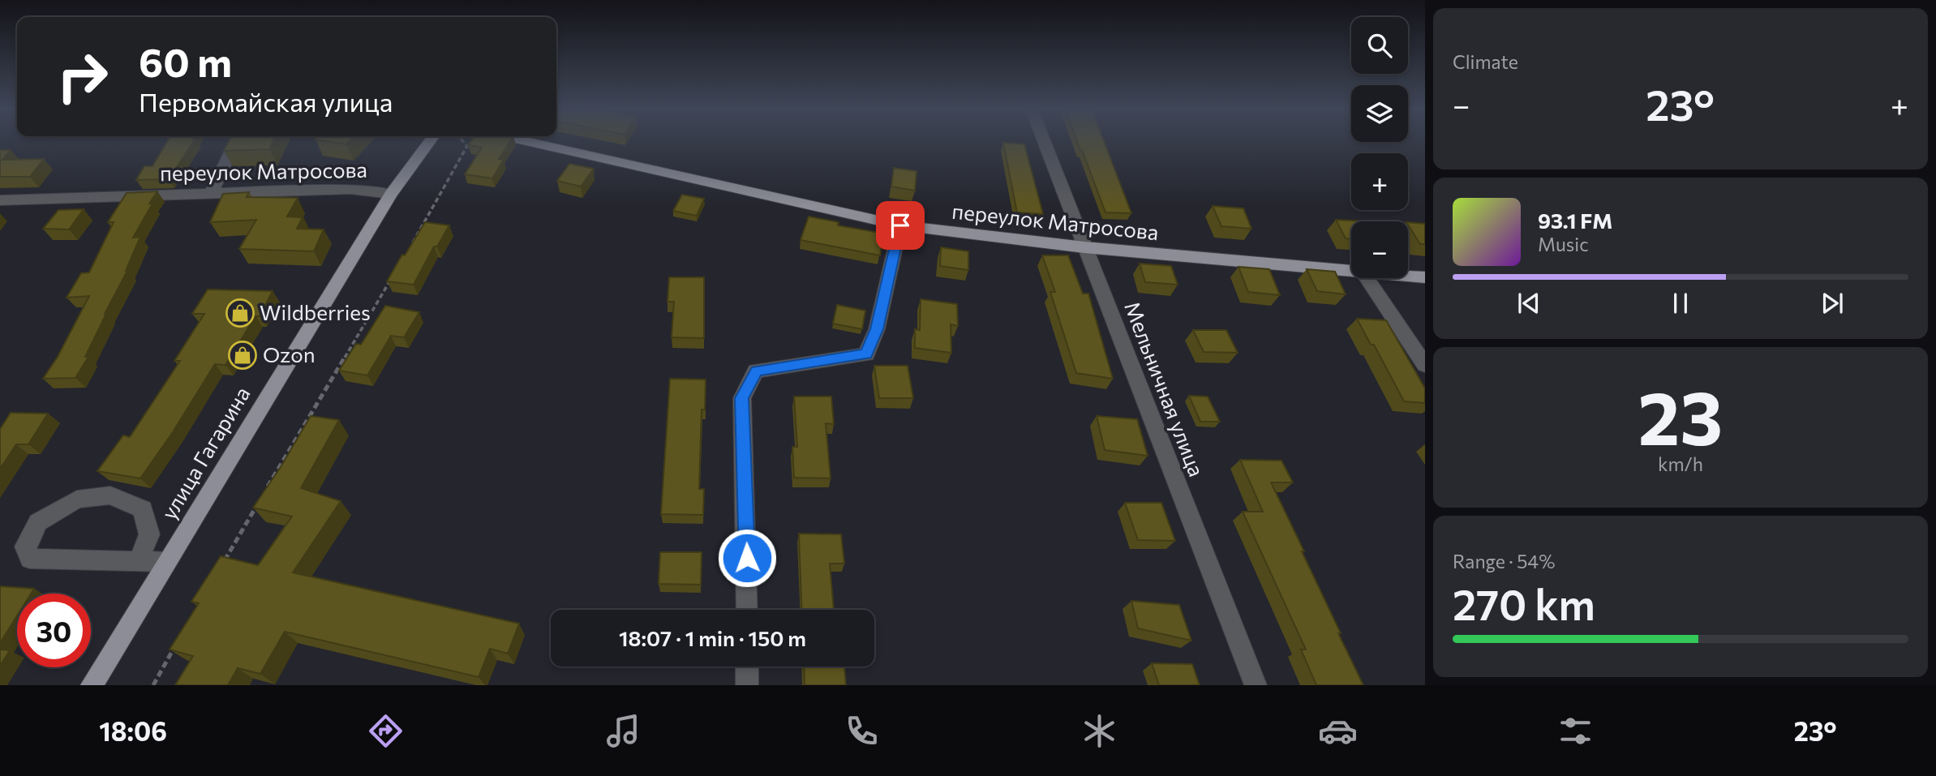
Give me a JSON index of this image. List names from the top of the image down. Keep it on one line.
{"streets":{"main road":["переулок Матросова","улица Гагарина"],"street":["Мельничная улица"]},"crossings":[["переулок Матросова","Мельничная улица"],["переулок Матросова","улица Гагарина"]],"places":{"shop":["Wildberries","Ozon"]},"page":{"tile":["Climate",["23","km/h"],["Range · 54%","270 km"]],"map_buttons":["+","−"],"turn":["60 m","Первомайская улица"],"heat":["−","23°","+"],"song":["93.1 FM","Music"],"limit":"30","trip":"18:07 · 1 min · 150 m","tabs":["18:06","23°"]}}
